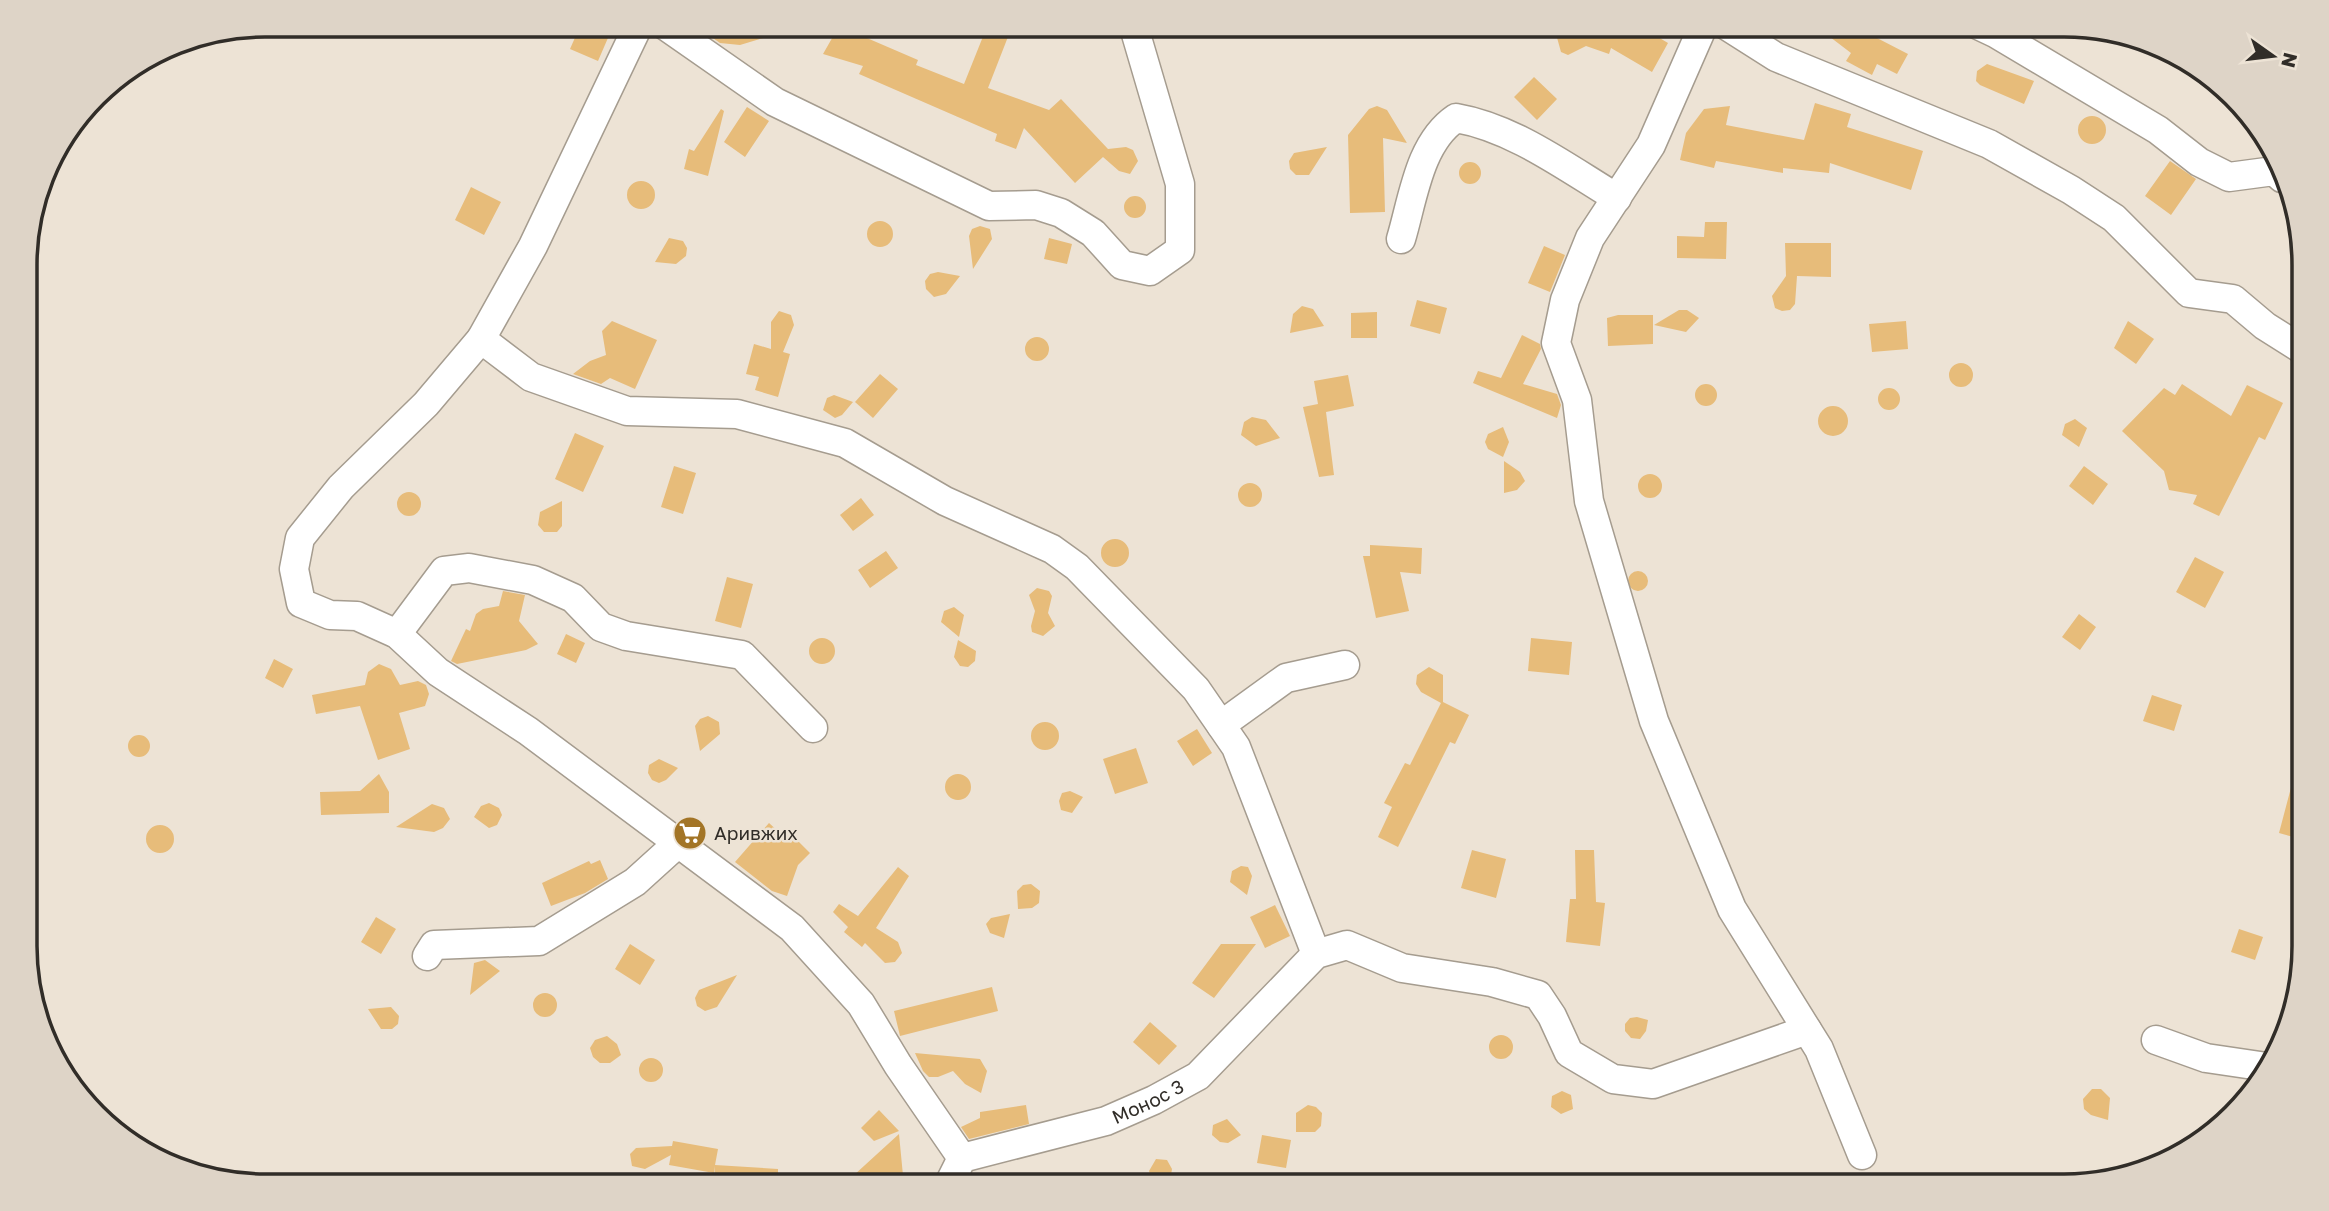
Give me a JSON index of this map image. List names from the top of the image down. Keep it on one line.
{"streets":{"street":["Монос 3"]},"places":{"supermarket":["Аривжих"]},"north":"right"}
